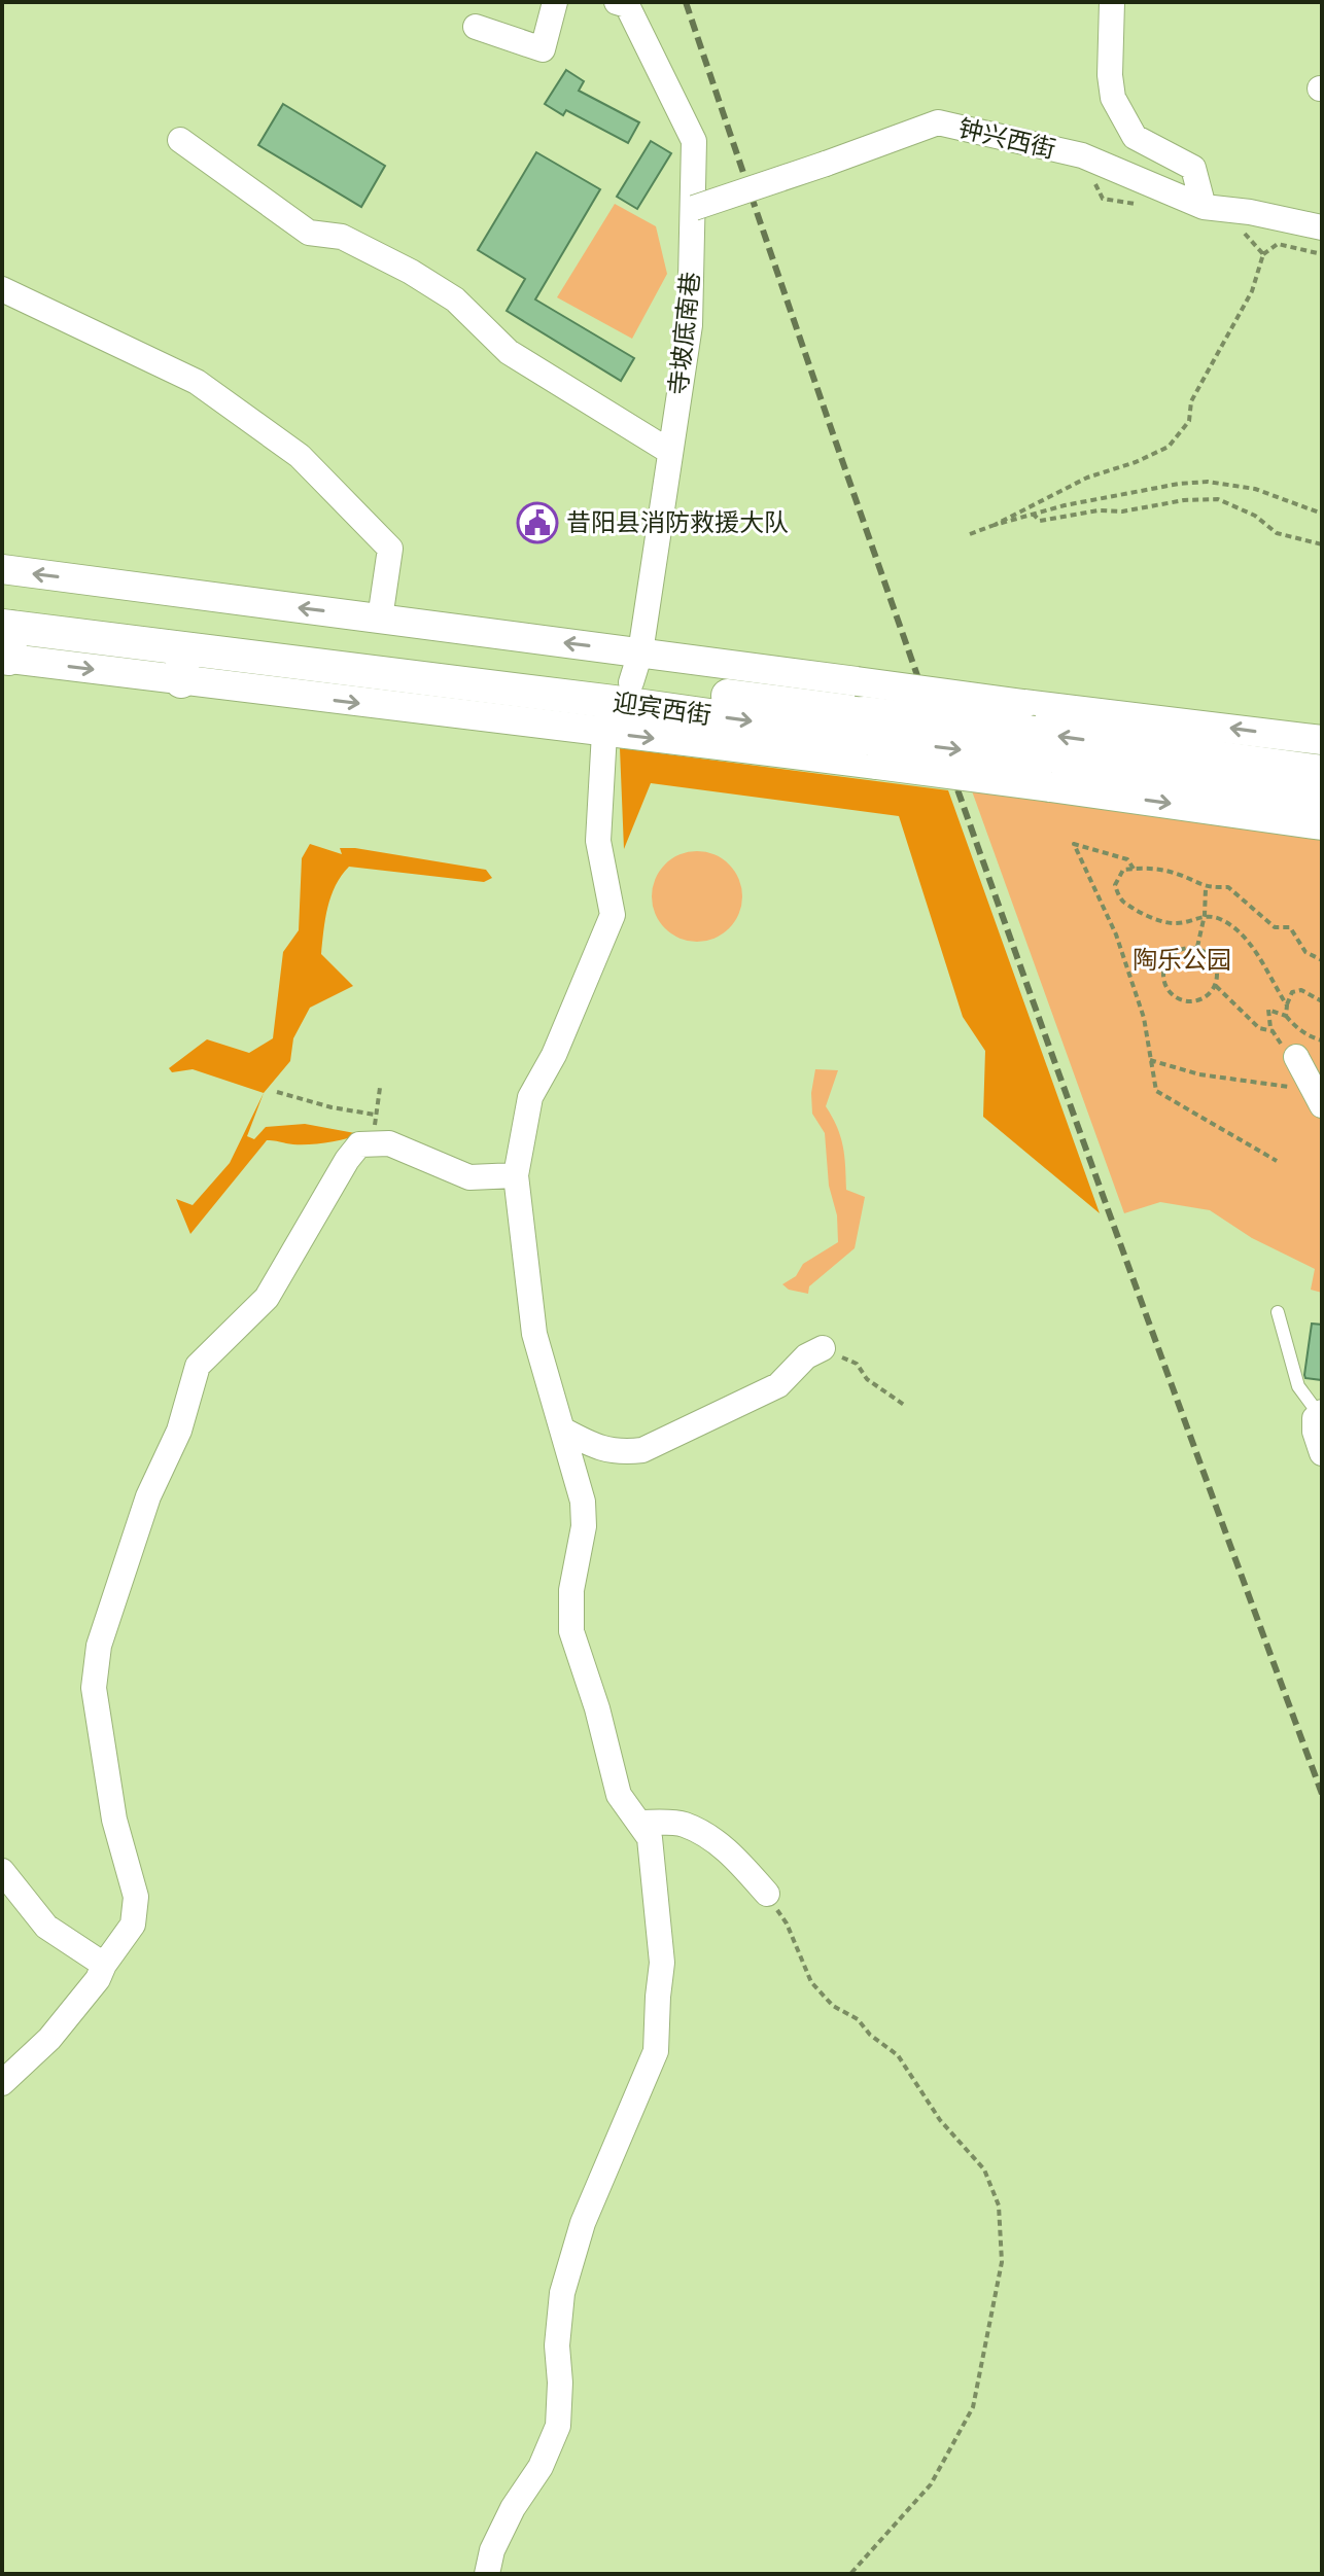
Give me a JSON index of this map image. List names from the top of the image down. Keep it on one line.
{"streets":{"main road":["迎宾西街"],"street":["钟兴西街","寺坡底南巷"]},"crossings":[["钟兴西街","寺坡底南巷"],["寺坡底南巷","迎宾西街"]],"parks":["陶乐公园"],"places":{"public building":["昔阳县消防救援大队"]}}
